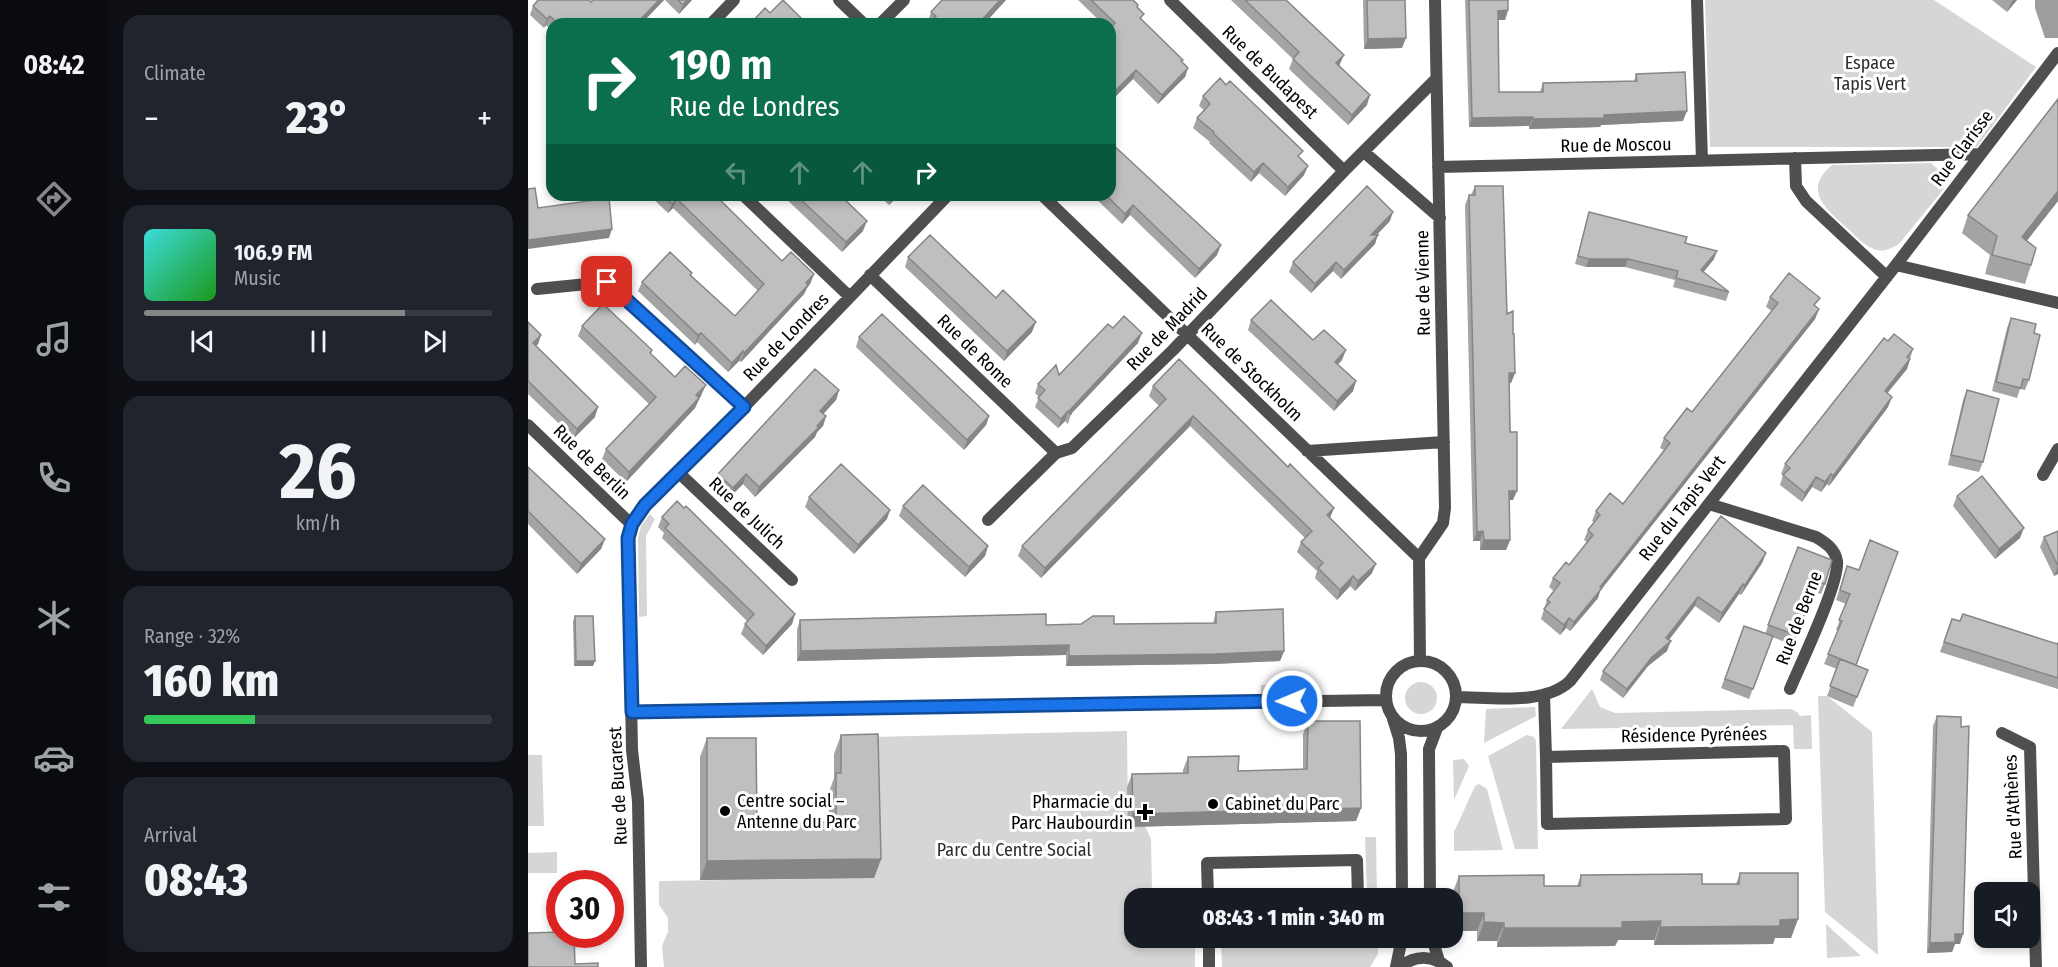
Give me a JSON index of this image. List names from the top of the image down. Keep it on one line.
{"streets":{"street":["Rue de Budapest","Rue de Moscou","Rue Clarisse","Rue de Vienne","Rue de Madrid","Rue de Londres","Rue de Rome","Rue de Stockholm","Rue de Berlin","Rue du Tapis Vert","Rue de Julich","Rue de Berne","Résidence Pyrénées","Rue de Bucarest","Rue d'Athènes"]},"crossings":[["Rue de Budapest","Rue de Madrid"],["Rue de Moscou","Rue Clarisse"],["Rue de Moscou","Rue de Vienne"],["Rue Clarisse","Rue du Tapis Vert"],["Rue de Vienne","Rue de Madrid"],["Rue de Vienne","Rue de Stockholm"],["Rue de Madrid","Rue de Rome"],["Rue de Madrid","Rue de Stockholm"],["Rue de Londres","Rue de Rome"],["Rue de Londres","Rue de Berlin"],["Rue de Londres","Rue de Julich"],["Rue de Londres","Rue de Bucarest"],["Rue du Tapis Vert","Rue de Berne"]],"parks":["Espace Tapis Vert","Parc du Centre Social"],"places":{"other":["Cabinet du Parc","Centre social – Antenne du Parc"],"health":["Pharmacie du Parc Haubourdin"]},"page":{"tabs":"08:42","tile":["Climate",["26","km/h"],["Range · 32%","160 km"],["Arrival","08:43"]],"turn":["190 m","Rue de Londres"],"heat":["−","23°","+"],"song":["106.9 FM","Music"],"limit":"30","trip":"08:43 · 1 min · 340 m"}}
